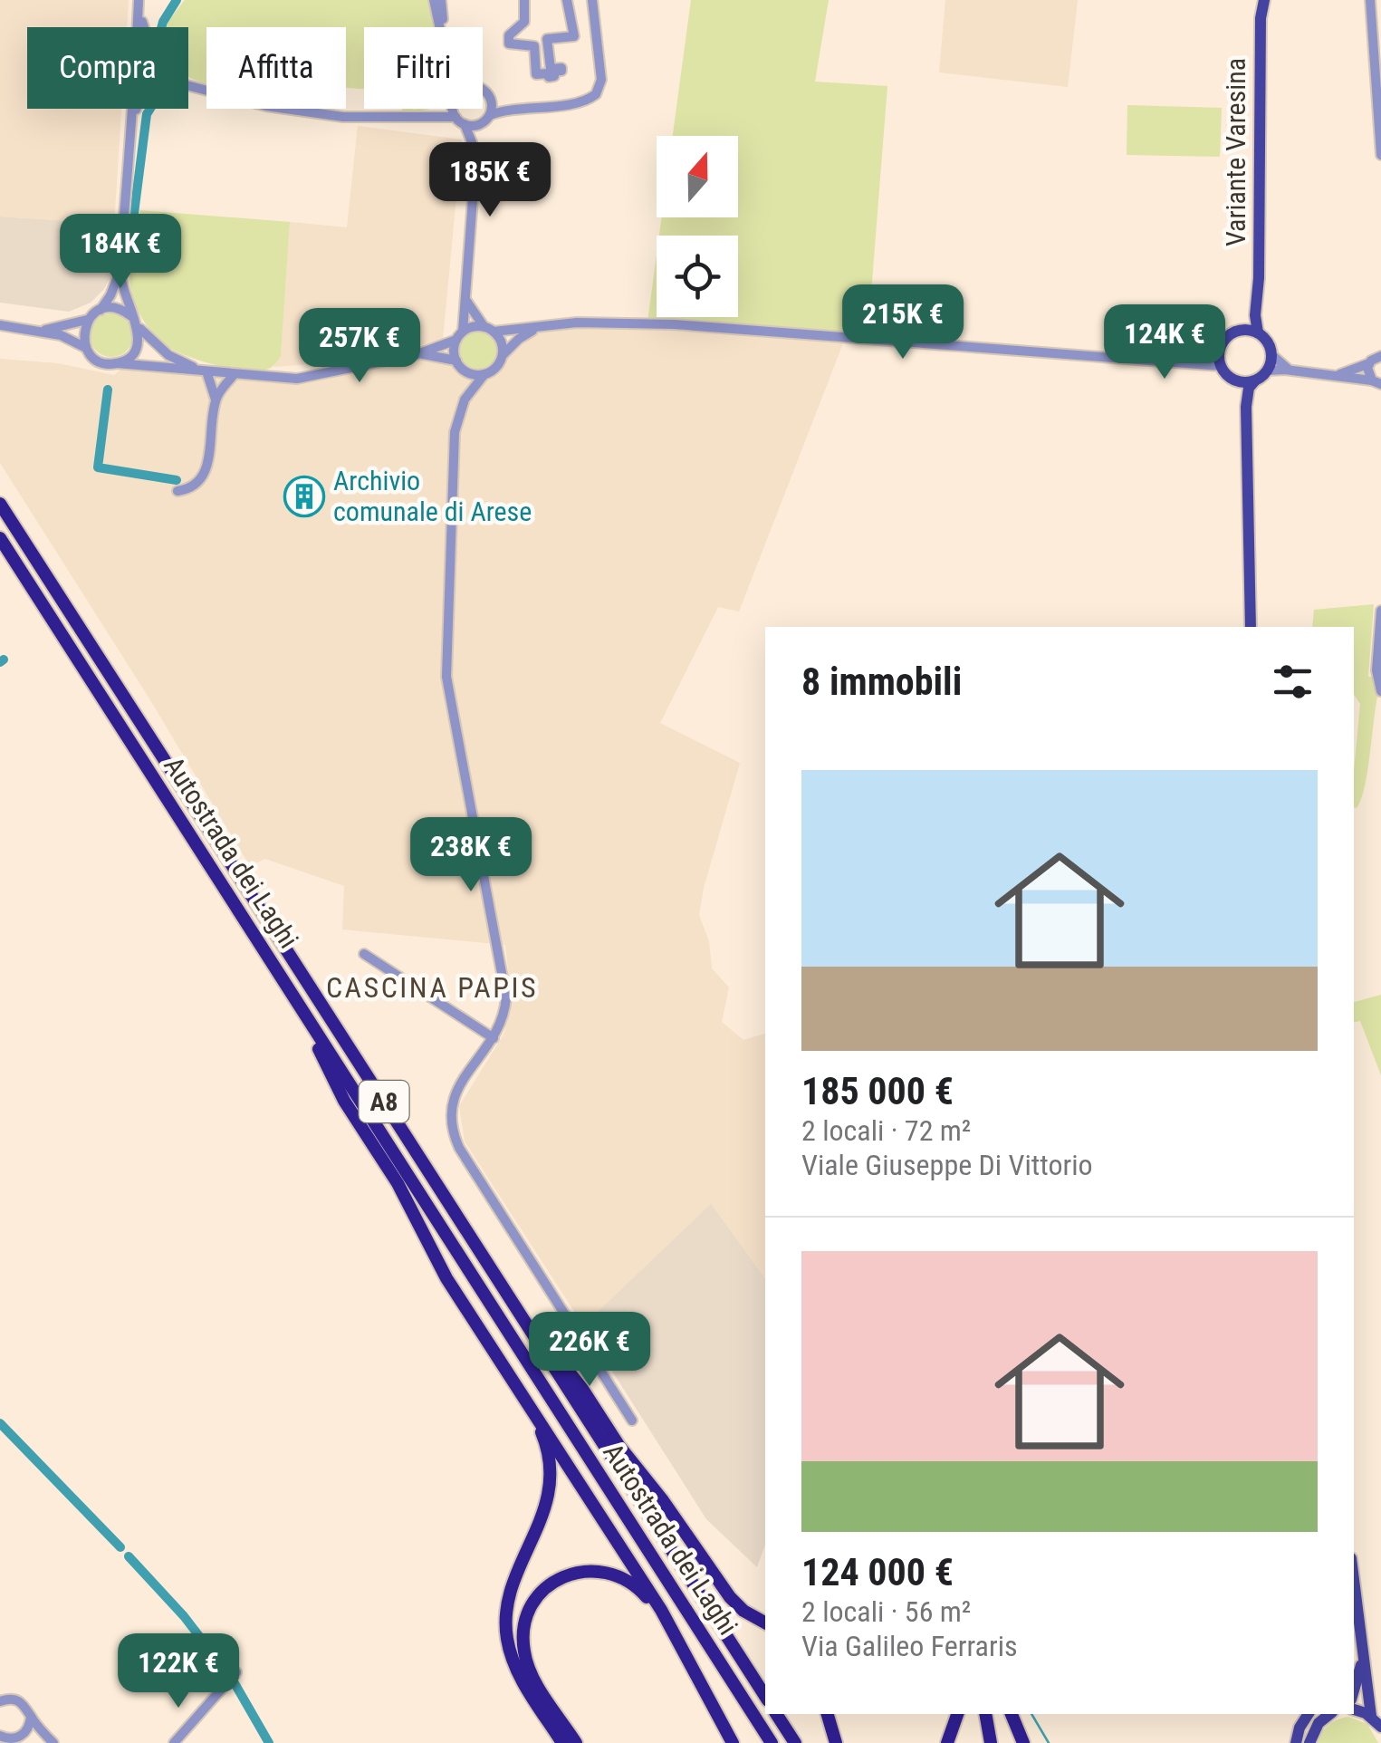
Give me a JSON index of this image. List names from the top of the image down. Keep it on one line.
{"streets":{"highway":["Autostrada dei Laghi","A8"],"main road":["Variante Varesina"]},"districts":["CASCINA PAPIS"],"places":{"building":["Archivio comunale di Arese"]},"north":"top","page":{"chip":["Compra","Affitta","Filtri"],"price":["185K €","184K €","215K €","124K €","257K €","238K €","226K €","122K €"],"heading":"8 immobili","list":[{"name":"185 000 €","note":"2 locali · 72 m² · Viale Giuseppe Di Vittorio"},{"name":"124 000 €","note":"2 locali · 56 m² · Via Galileo Ferraris"}]}}
